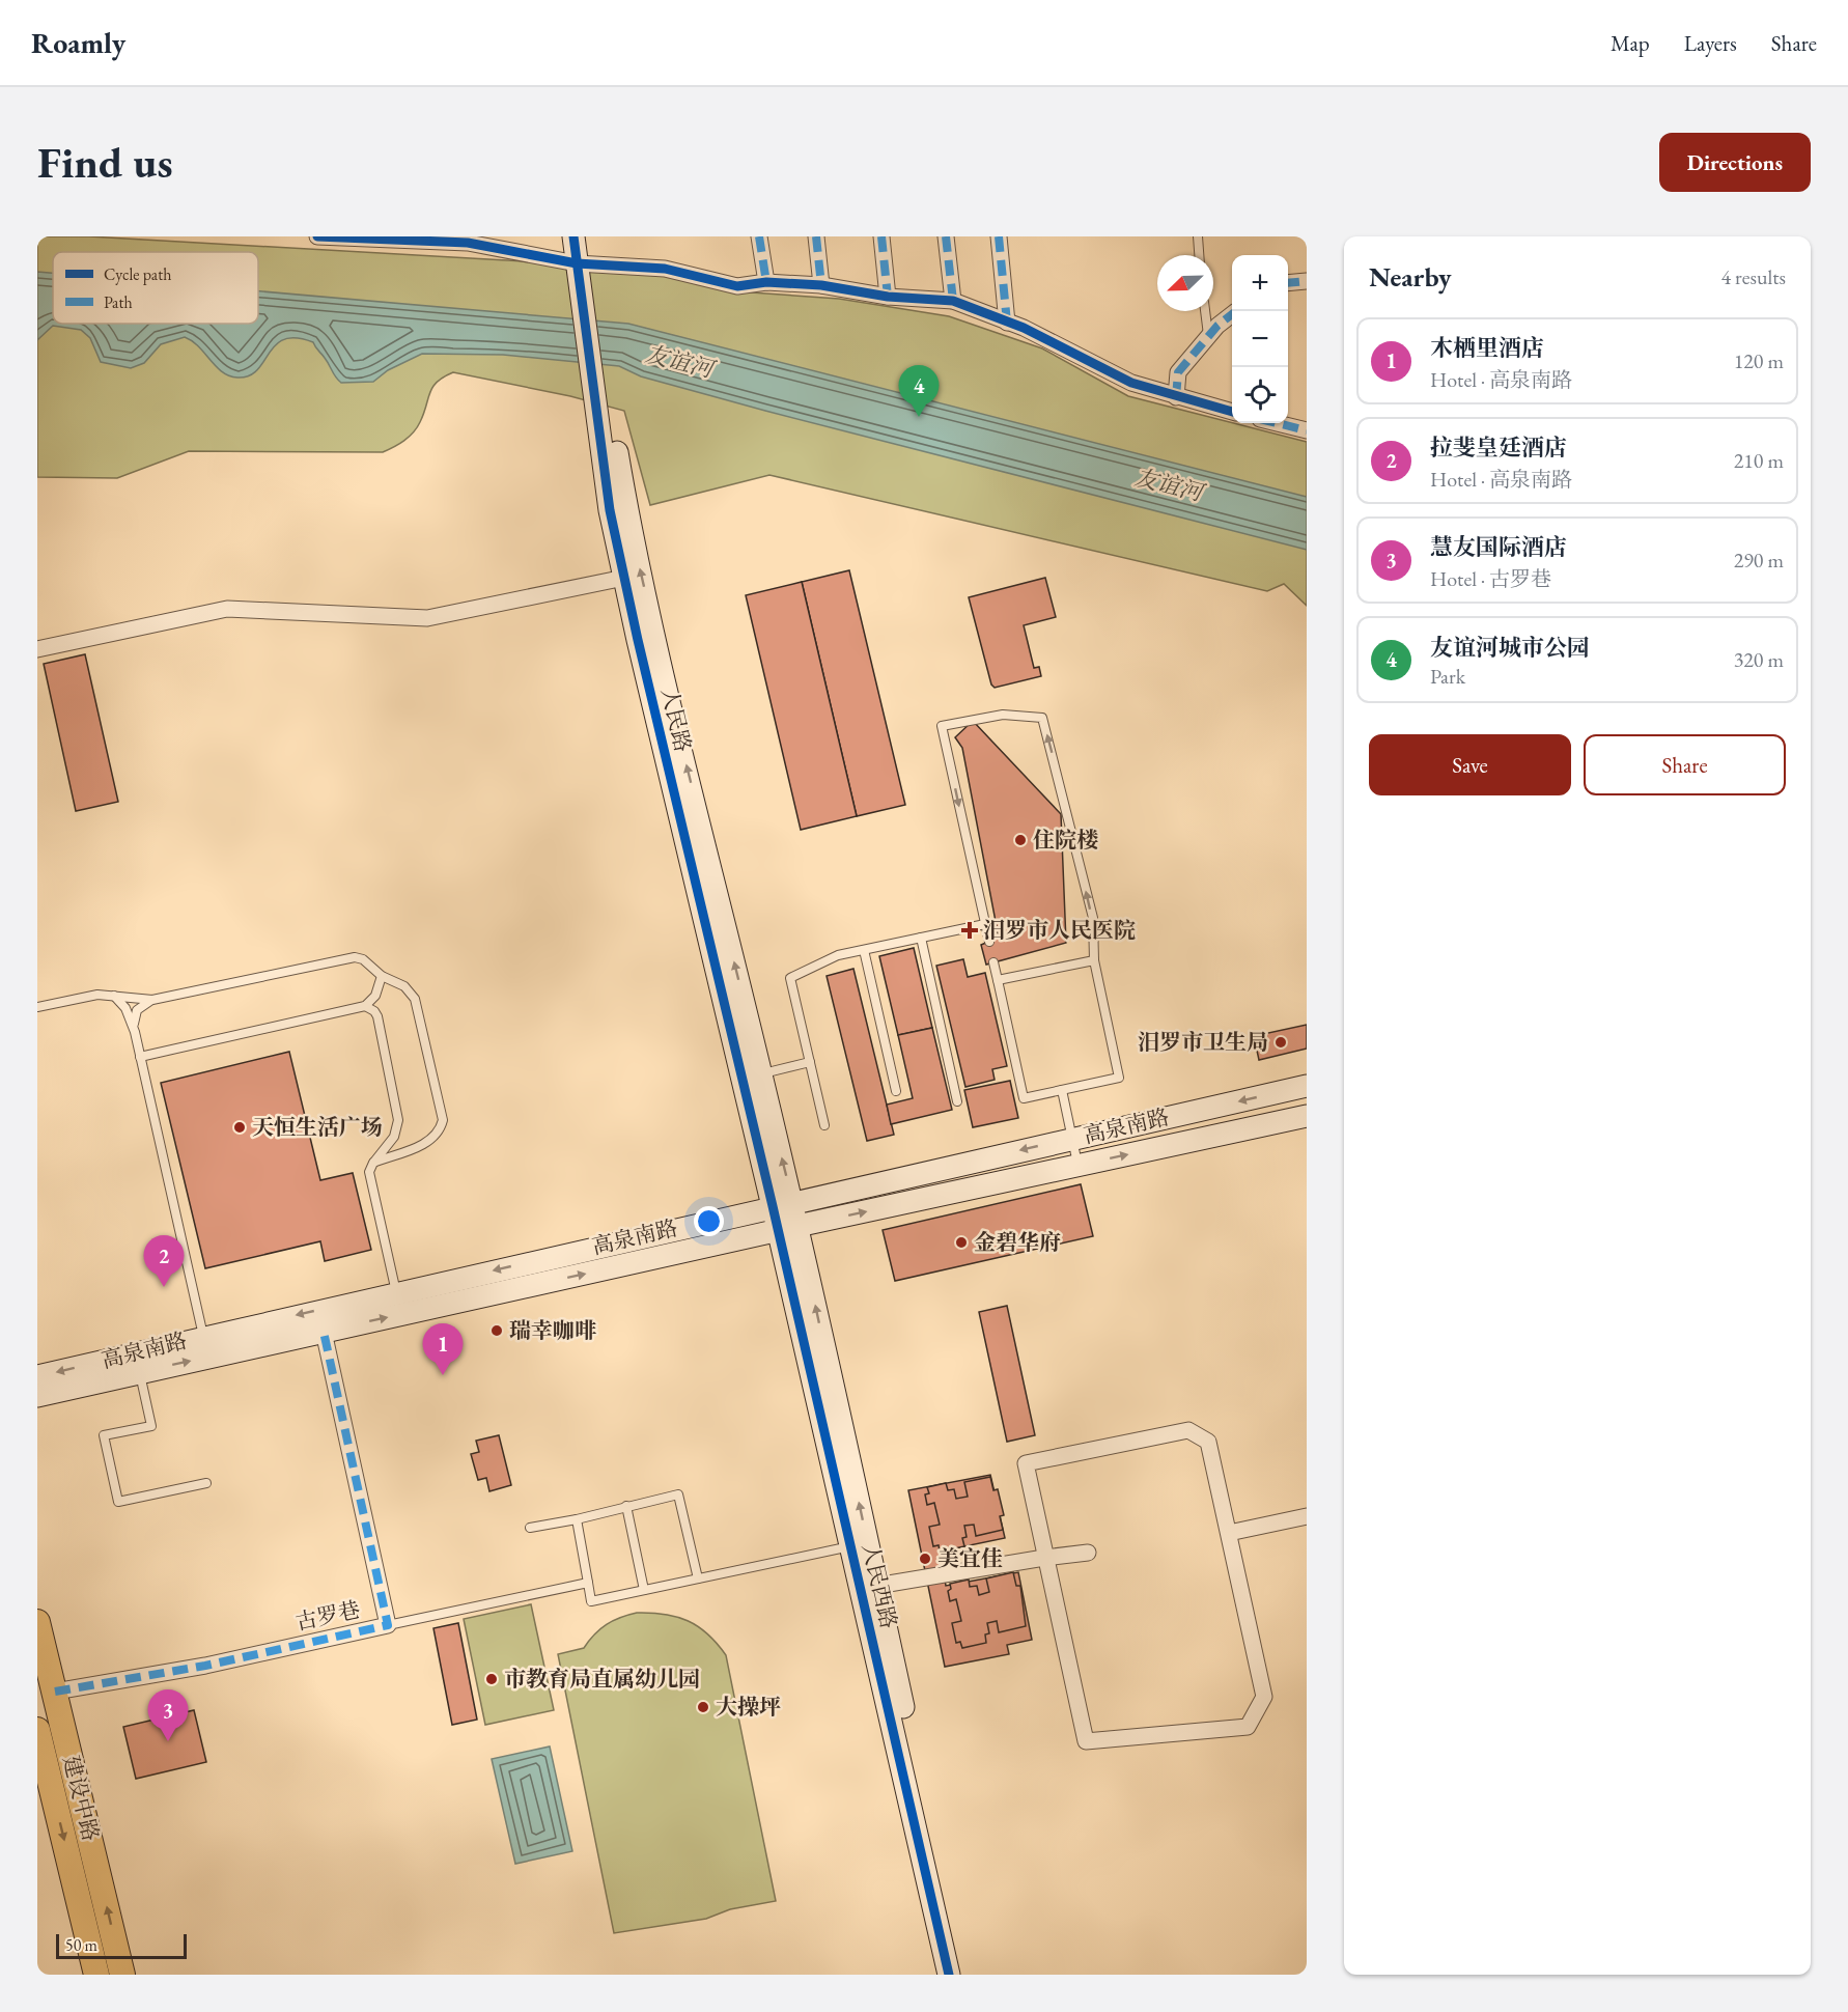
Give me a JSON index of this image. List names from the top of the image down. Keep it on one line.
{"streets":{"main road":["建设中路"],"street":["人民路","高泉南路","人民西路","古罗巷"]},"crossings":[["人民路","高泉南路"],["人民路","人民西路"],["高泉南路","人民西路"],["高泉南路","古罗巷"],["古罗巷","建设中路"]],"water":["友谊河"],"places":{"other":["住院楼","汨罗市卫生局","天恒生活广场","金碧华府","瑞幸咖啡","美宜佳","市教育局直属幼儿园","大操坪"],"health":["汨罗市人民医院"]},"legend":["Cycle path","Path"],"scale_bar":"50 m","north":"bottom left","page":{"header":"Roamly","nav":["Map","Layers","Share"],"buttons":["Directions",["Save","Share"]],"title":"Find us","heading":["Nearby","4 results"],"map_buttons":["+","−"],"list":[{"mark":"1","name":"木栖里酒店","note":"Hotel · 高泉南路","value":"120 m"},{"mark":"2","name":"拉斐皇廷酒店","note":"Hotel · 高泉南路","value":"210 m"},{"mark":"3","name":"慧友国际酒店","note":"Hotel · 古罗巷","value":"290 m"},{"mark":"4","name":"友谊河城市公园","note":"Park","value":"320 m"}],"pins":["4","2","1","3"],"scale":"50 m"}}
